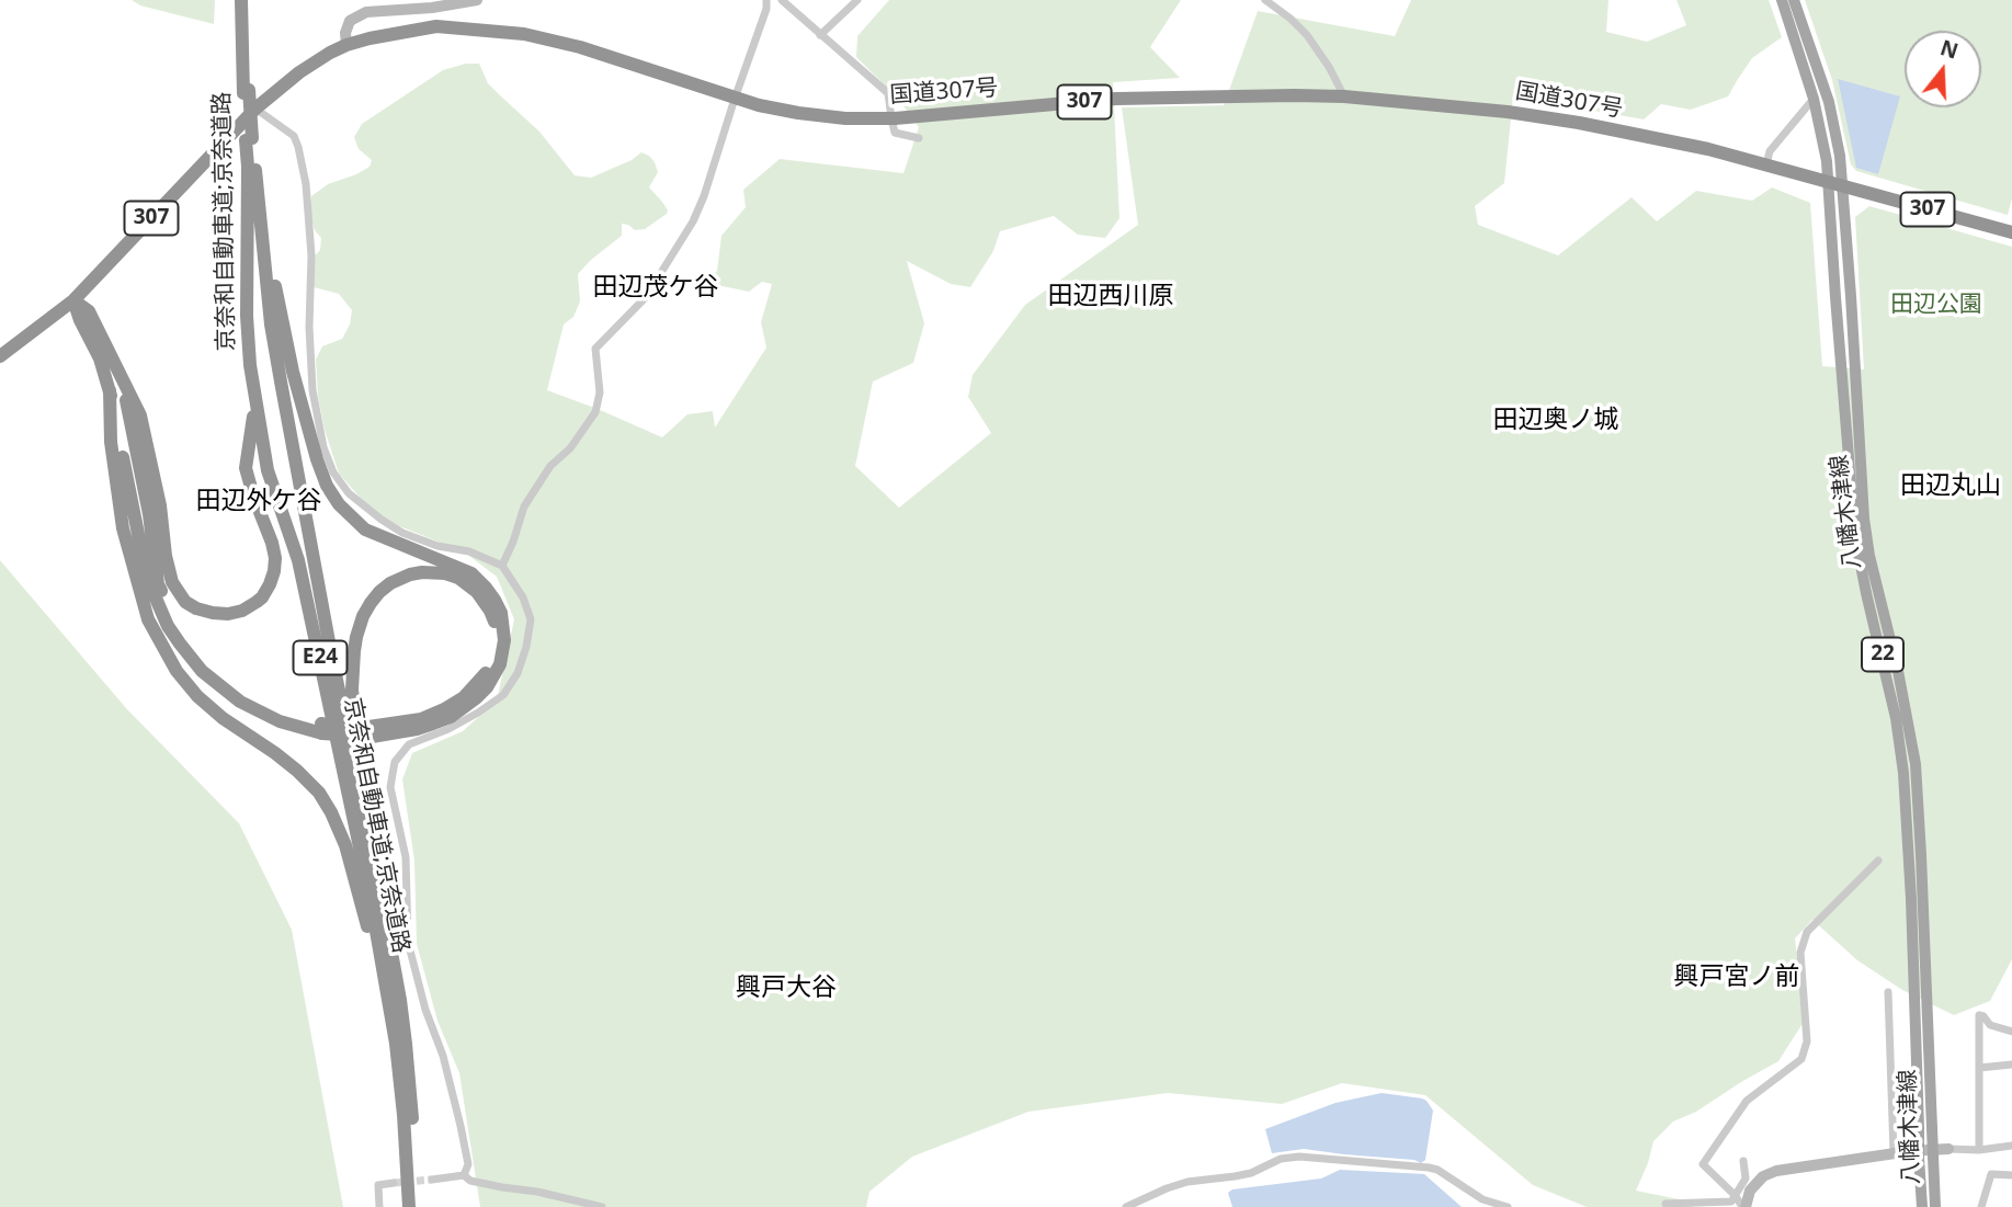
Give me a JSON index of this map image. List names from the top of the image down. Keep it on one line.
{"streets":{"highway":["国道307号","307","京奈和自動車道;京奈道路","E24"],"main road":["八幡木津線","22"]},"crossings":[["国道307号","八幡木津線"]],"districts":["田辺茂ケ谷","田辺西川原","田辺奥ノ城","田辺丸山","田辺外ケ谷","興戸宮ノ前","興戸大谷"],"parks":["田辺公園"],"north":"top"}
